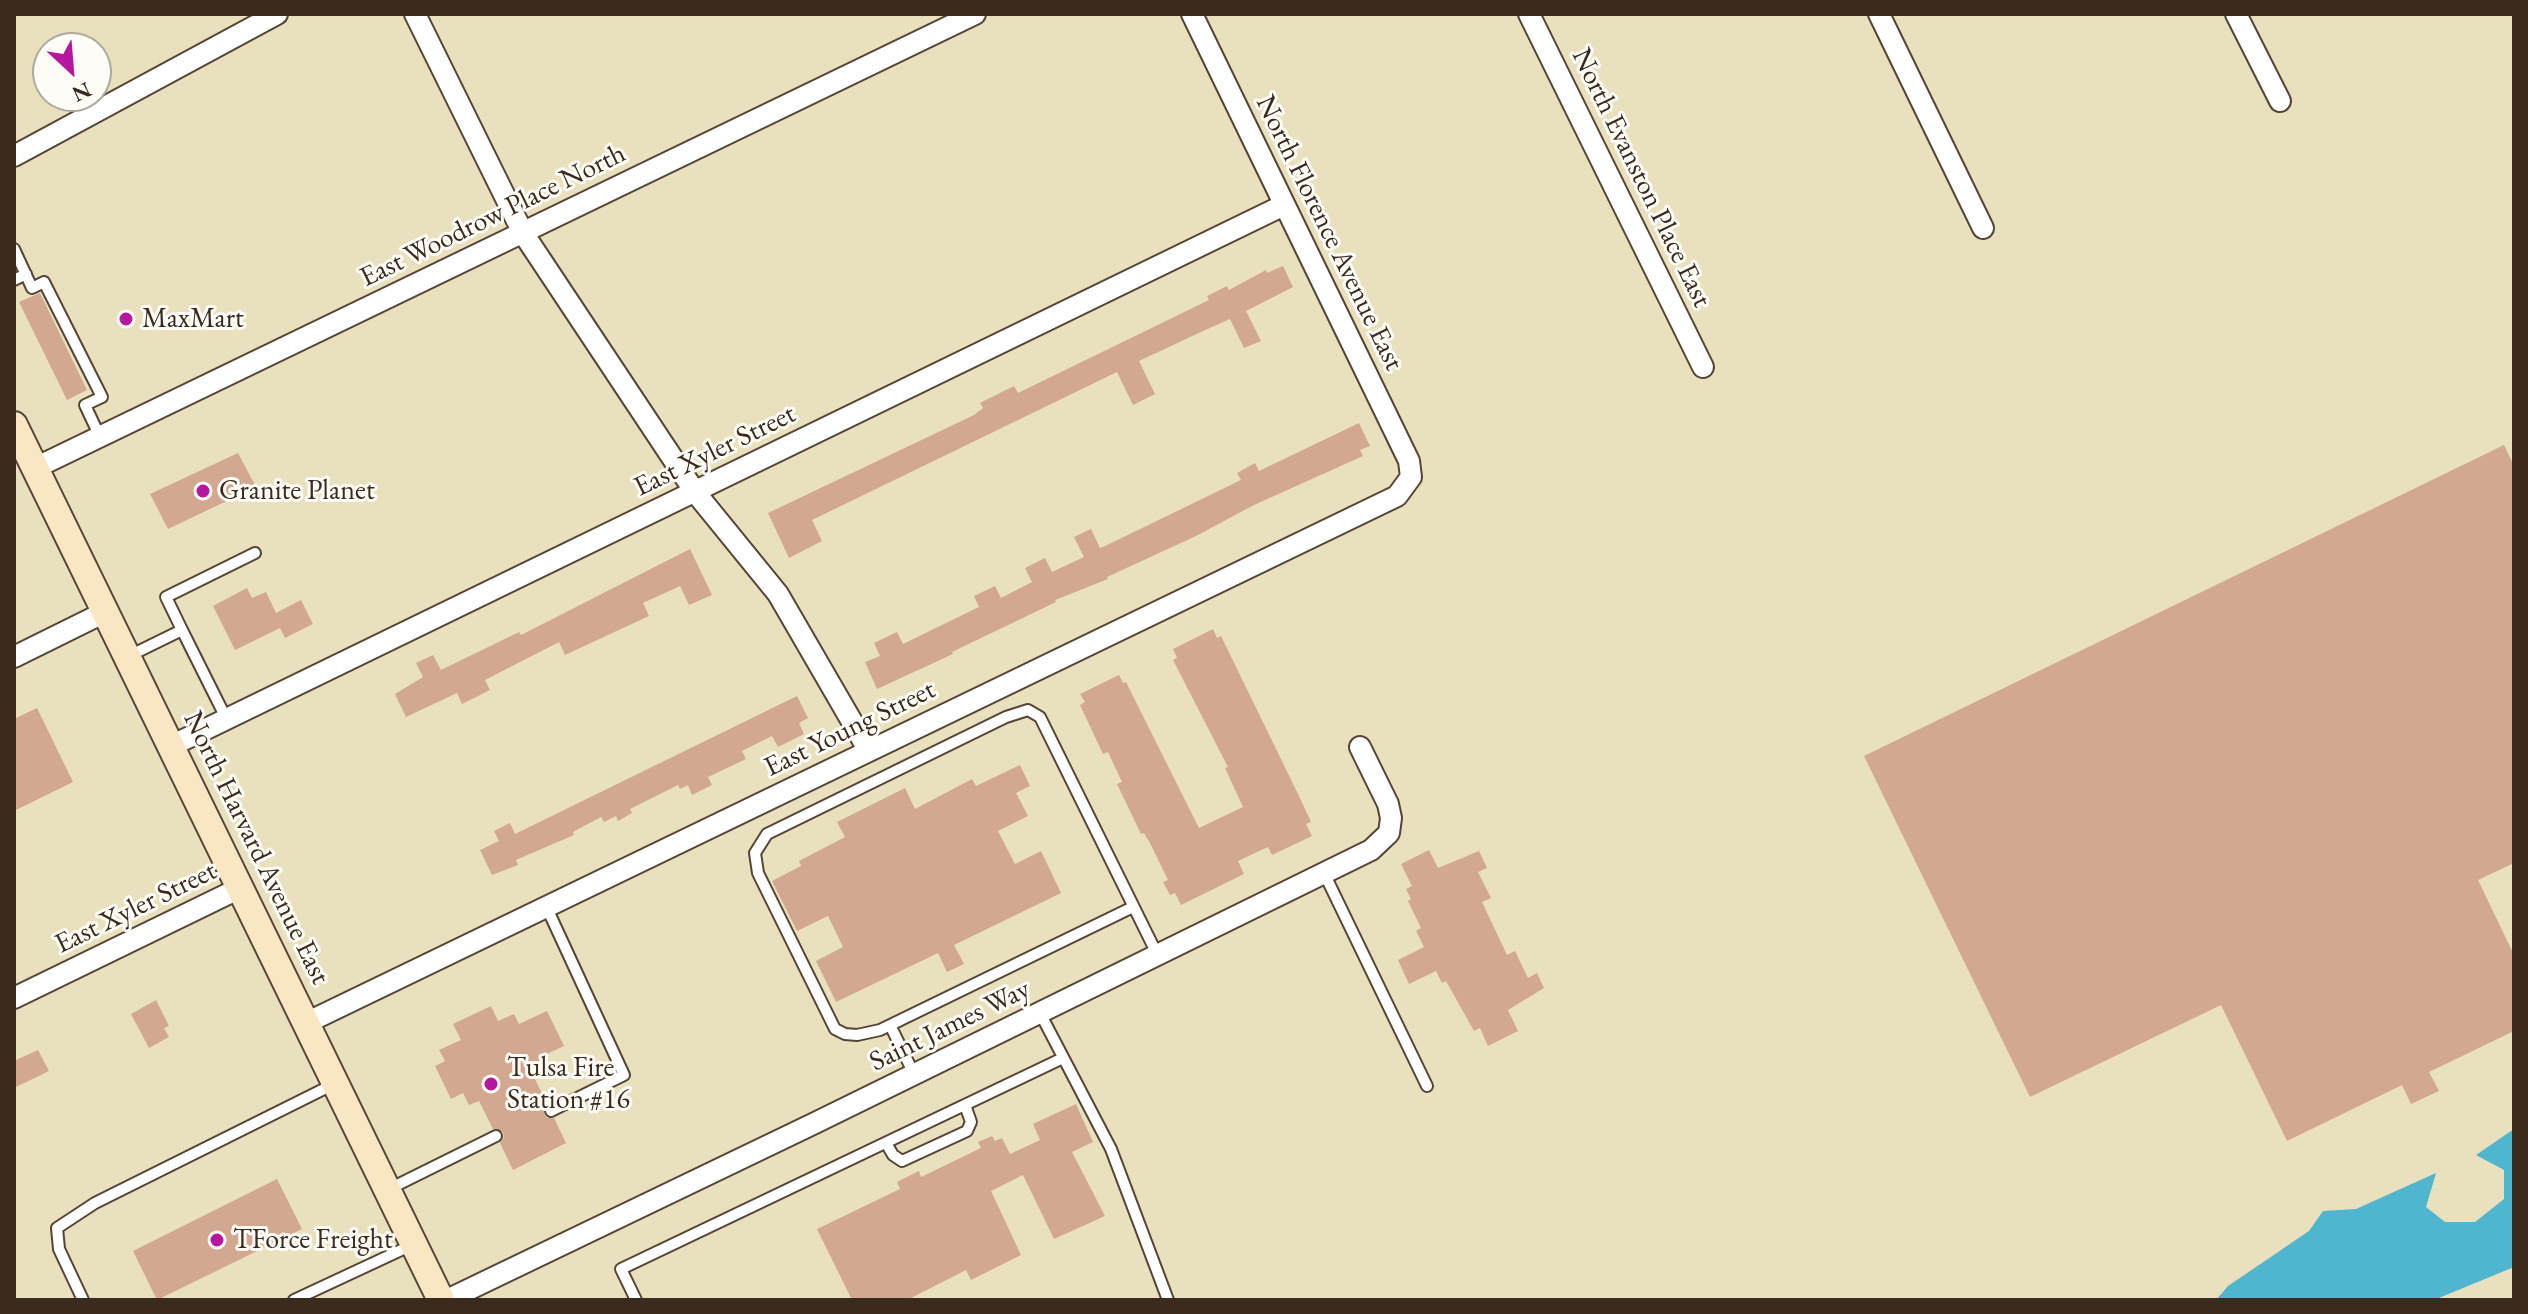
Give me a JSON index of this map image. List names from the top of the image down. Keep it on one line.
{"streets":{"main road":["North Harvard Avenue East"],"street":["North Evanston Place East","East Woodrow Place North","North Florence Avenue East","East Xyler Street","East Young Street","Saint James Way"]},"crossings":[["East Woodrow Place North","North Harvard Avenue East"],["North Florence Avenue East","East Xyler Street"],["North Florence Avenue East","East Young Street"],["East Xyler Street","North Harvard Avenue East"],["East Young Street","North Harvard Avenue East"]],"places":["MaxMart","Granite Planet","Tulsa Fire Station #16","TForce Freight"],"north":"bottom right"}
